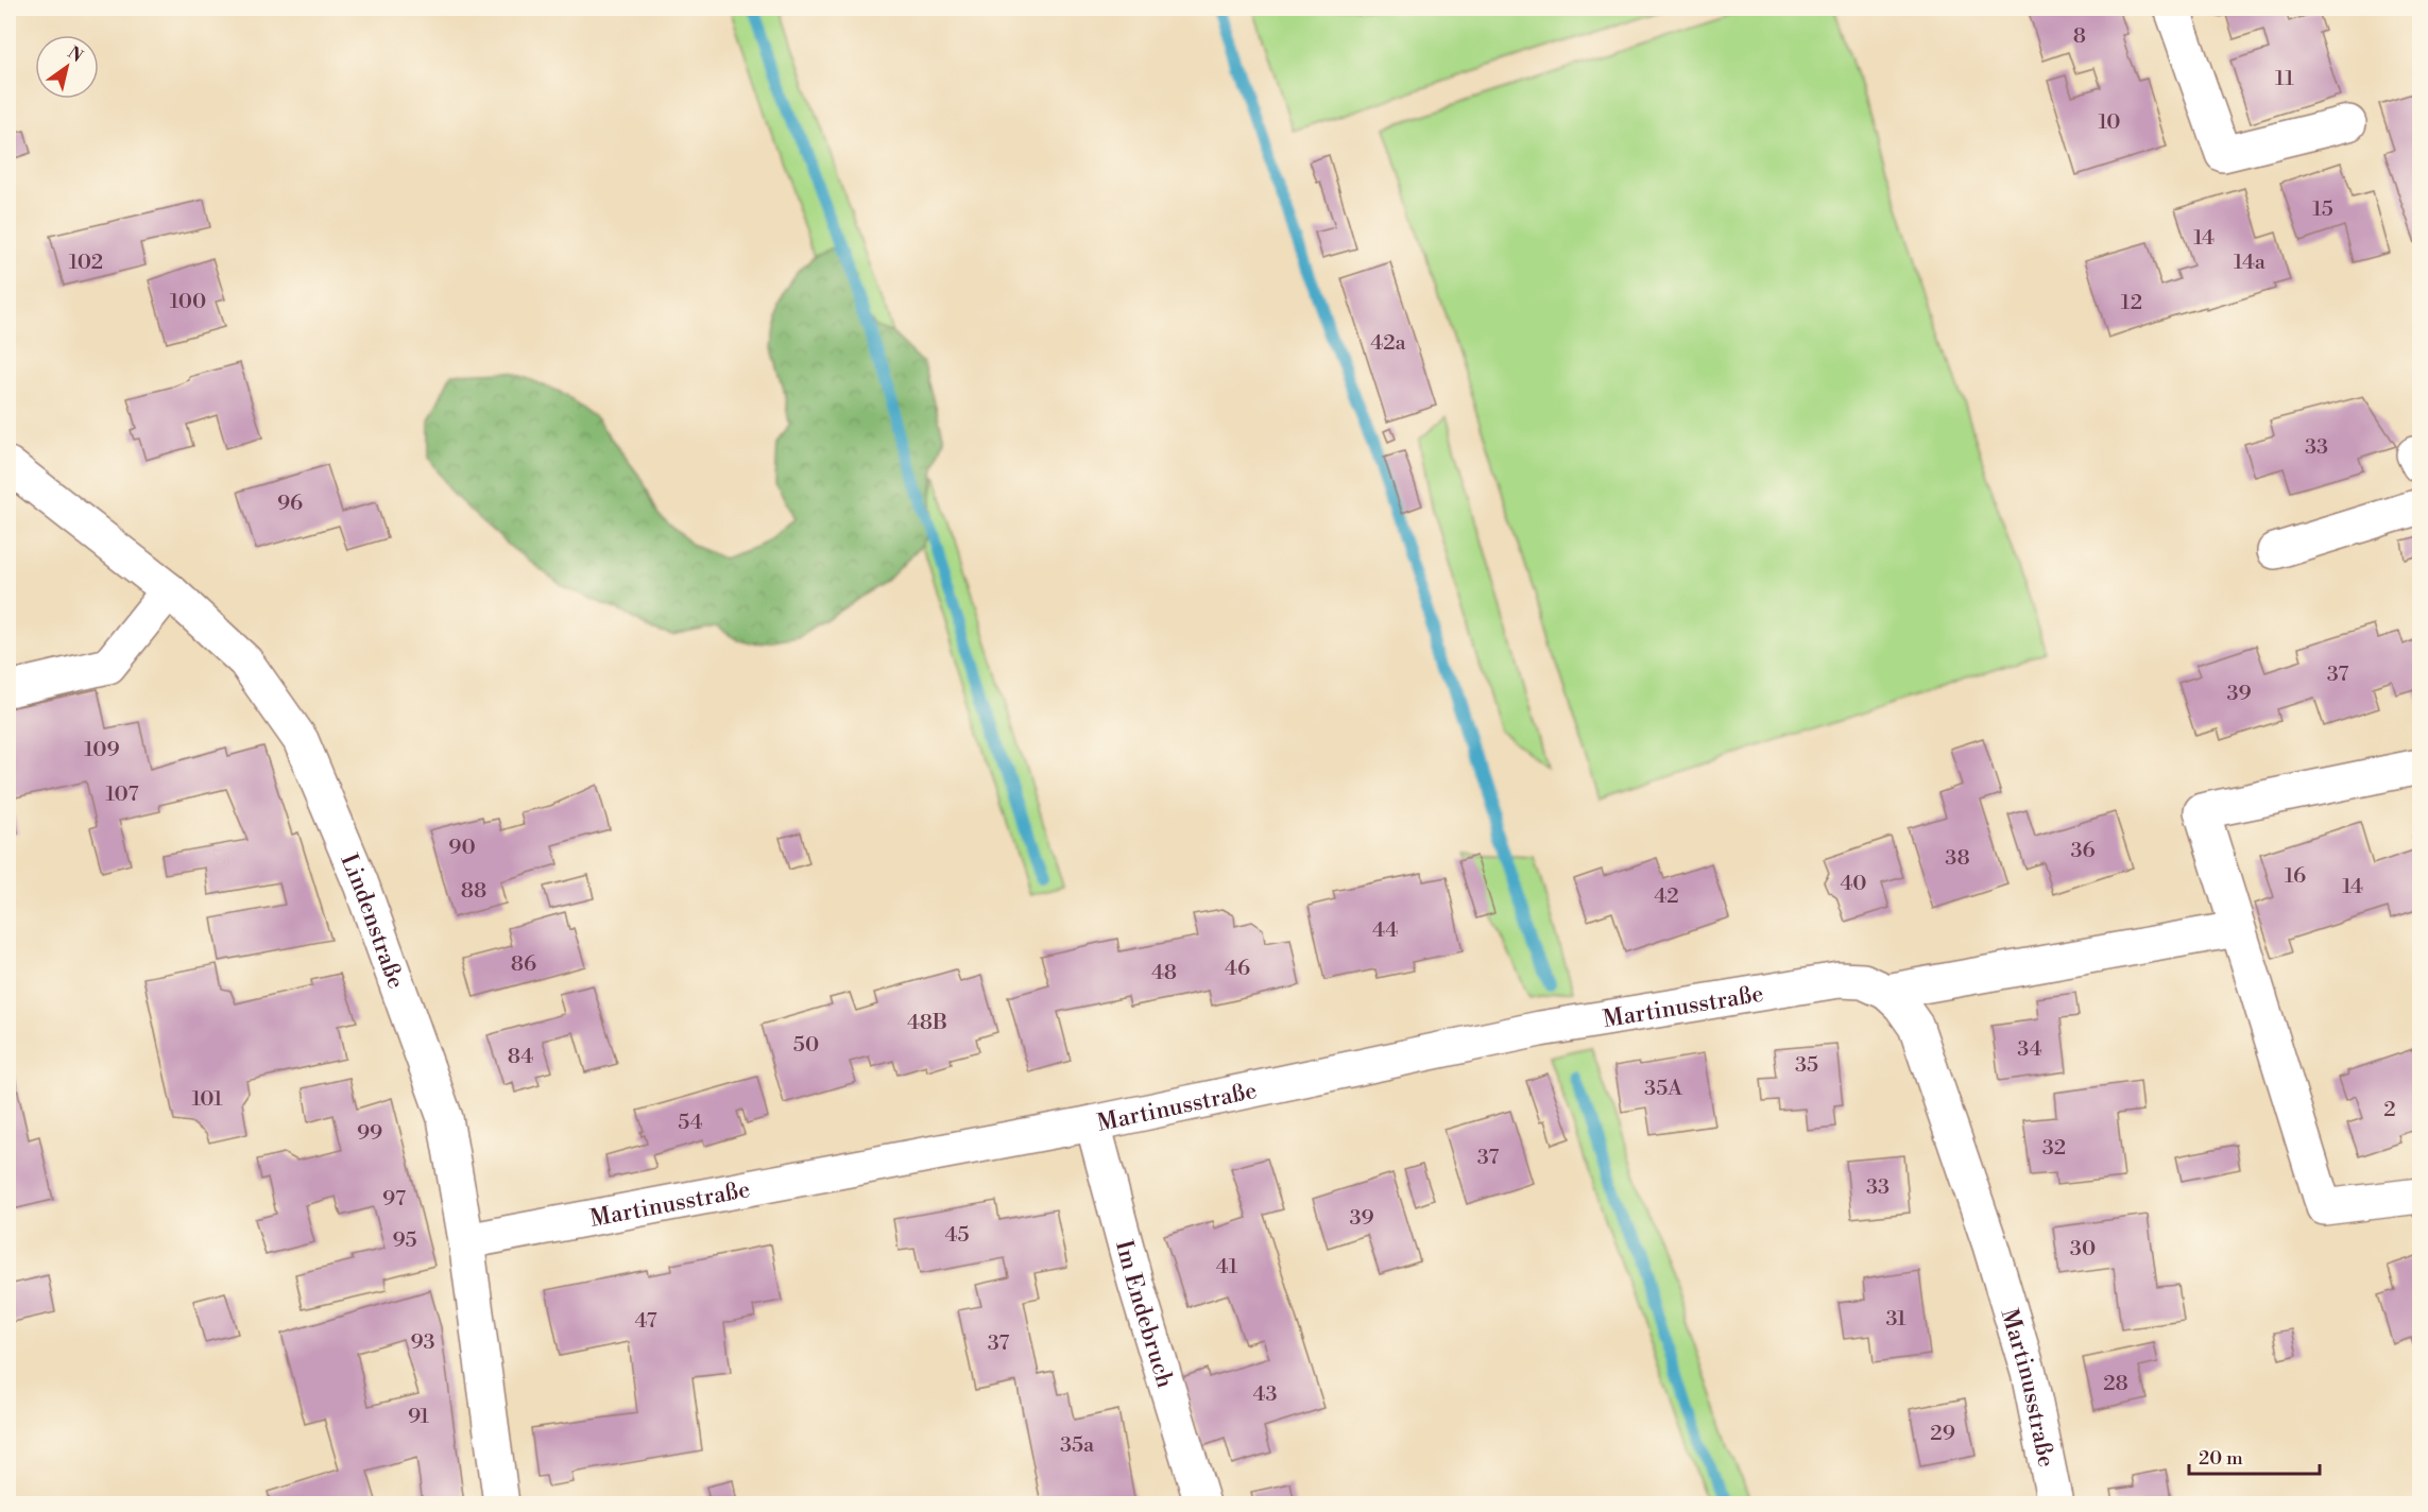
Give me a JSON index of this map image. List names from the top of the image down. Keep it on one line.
{"streets":{"street":["Lindenstraße","Martinusstraße","Im Endebruch"]},"crossings":[["Lindenstraße","Martinusstraße"],["Martinusstraße","Im Endebruch"]],"house_numbers":["8","11","10","15","14","102","14a","100","12","42a","33","96","37","39","109","107","90","36","38","16","40","14","88","42","44","86","46","48","48B","50","34","84","35","35A","101","2","54","99","32","37","33","97","39","45","95","30","41","31","47","93","37","28","43","91","29","35a"],"scale_bar":"20 m","north":"top right"}
